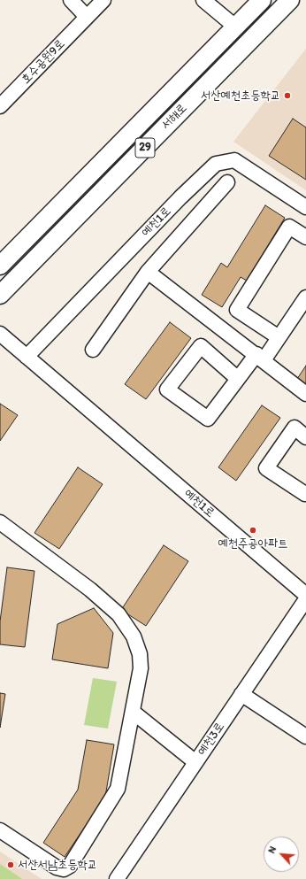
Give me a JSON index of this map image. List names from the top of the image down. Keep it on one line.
{"streets":{"main road":["서해로","29"],"street":["호수공원9로","예천1로","예천3로"]},"places":["서산예천초등학교","예천주공아파트","서산서남초등학교"],"north":"top left"}
